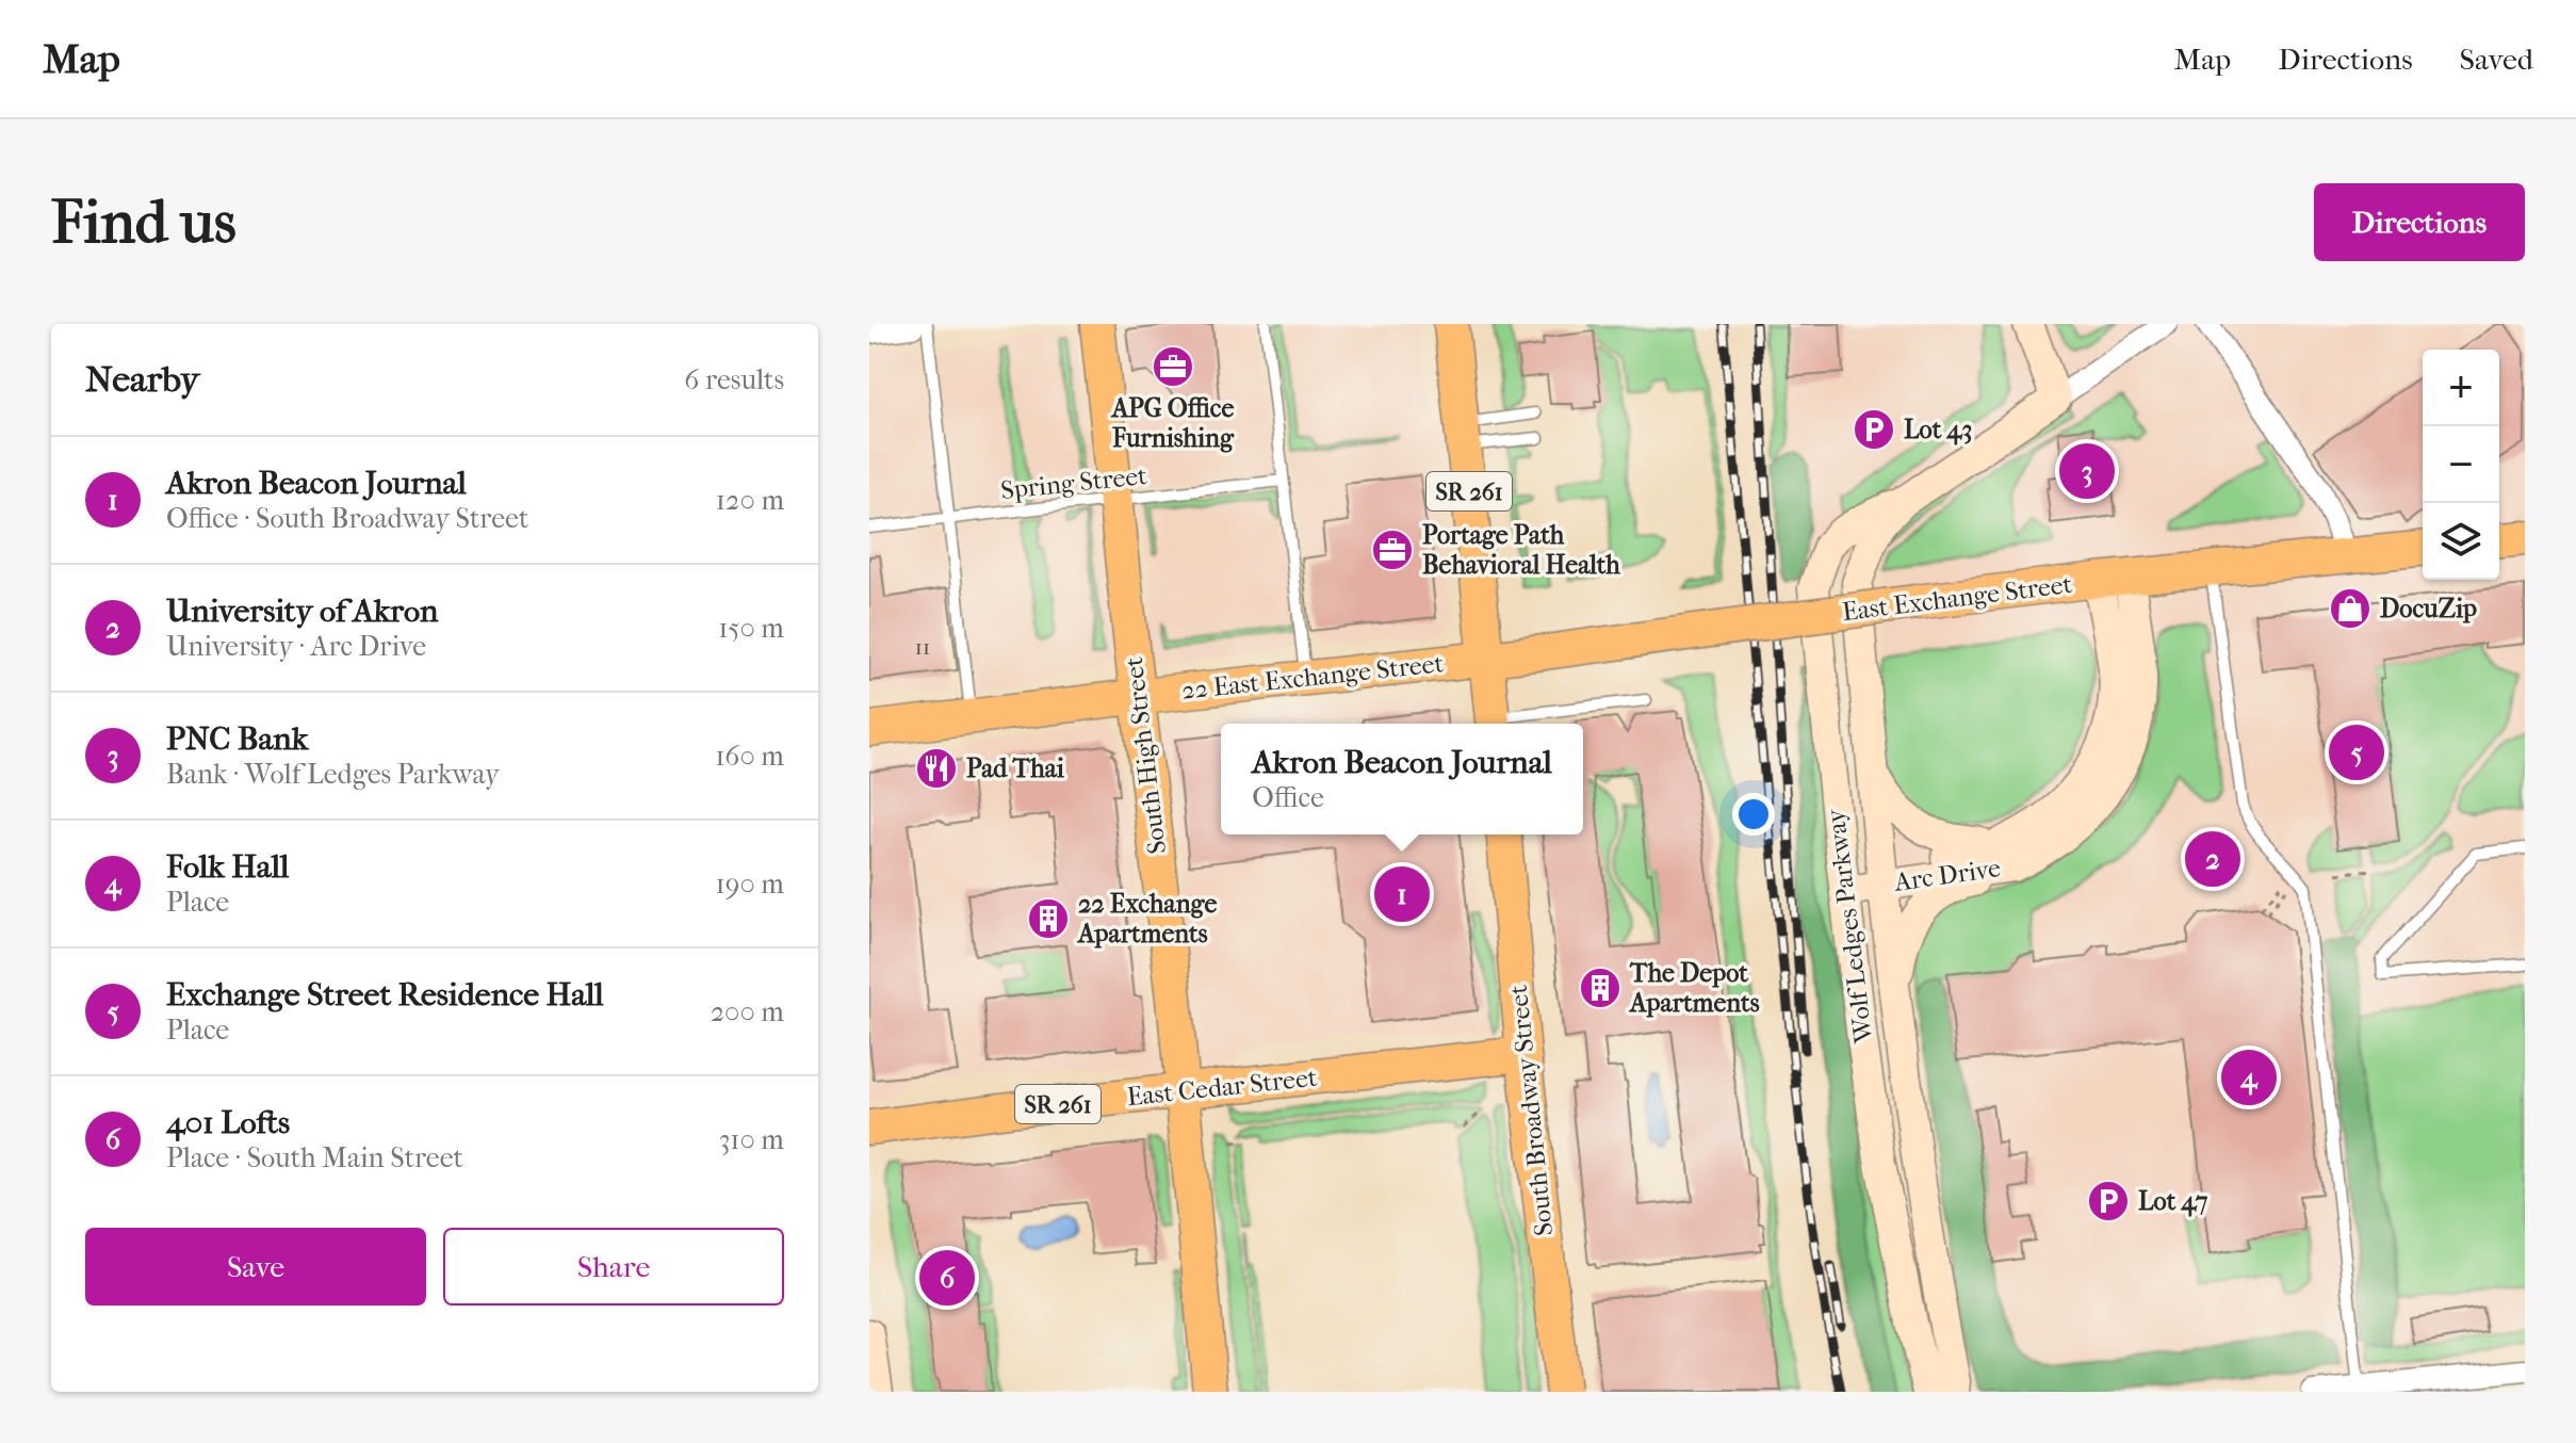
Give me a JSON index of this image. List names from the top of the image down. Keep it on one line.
{"streets":{"main road":["SR 261","East Exchange Street","22 East Exchange Street","South High Street","Arc Drive","Wolf Ledges Parkway","East Cedar Street","South Broadway Street"],"lane":["Spring Street"]},"crossings":[["Spring Street","South High Street"],["SR 261","East Exchange Street"],["SR 261","22 East Exchange Street"],["East Exchange Street","22 East Exchange Street"],["East Exchange Street","Arc Drive"],["22 East Exchange Street","South High Street"],["South High Street","East Cedar Street"],["Arc Drive","Wolf Ledges Parkway"],["East Cedar Street","South Broadway Street"]],"places":{"office":["APG Office Furnishing","Portage Path Behavioral Health"],"parking":["Lot 43","Lot 47"],"shop":["DocuZip"],"restaurant":["Pad Thai"],"building":["22 Exchange Apartments","The Depot Apartments"]},"house_numbers":["11"],"page":{"header":"Map","nav":["Map","Directions","Saved"],"buttons":["Directions",["Save","Share"]],"title":"Find us","heading":["Nearby","6 results"],"map_buttons":["+","−"],"list":[{"mark":"1","name":"Akron Beacon Journal","note":"Office · South Broadway Street","value":"120 m"},{"mark":"2","name":"University of Akron","note":"University · Arc Drive","value":"150 m"},{"mark":"3","name":"PNC Bank","note":"Bank · Wolf Ledges Parkway","value":"160 m"},{"mark":"4","name":"Folk Hall","note":"Place","value":"190 m"},{"mark":"5","name":"Exchange Street Residence Hall","note":"Place","value":"200 m"},{"mark":"6","name":"401 Lofts","note":"Place · South Main Street","value":"310 m"}],"pins":["3","5","2","1","4","6"],"popup":["Akron Beacon Journal","Office"]}}
